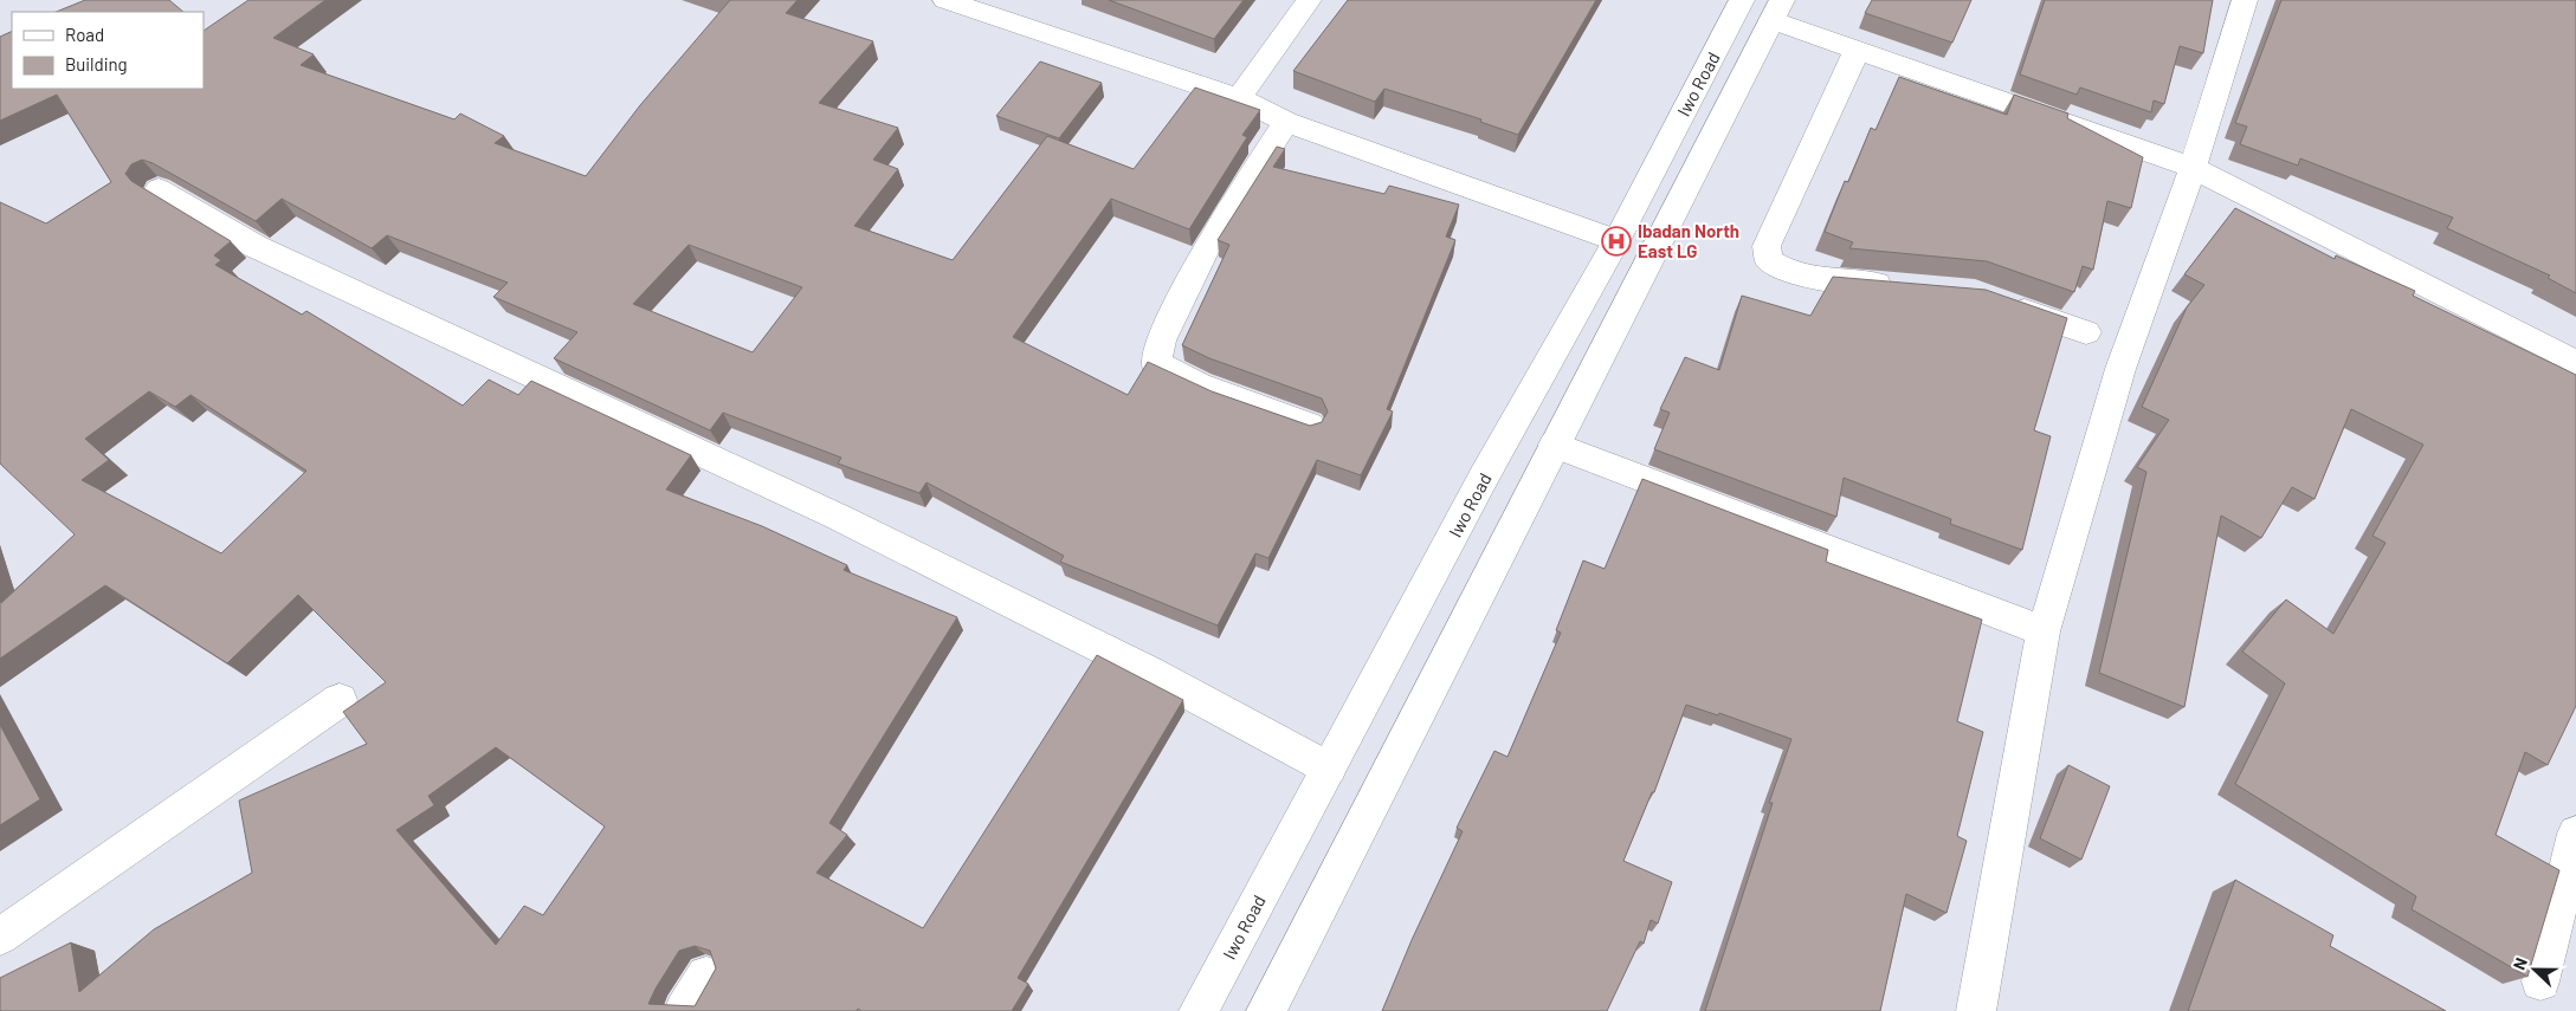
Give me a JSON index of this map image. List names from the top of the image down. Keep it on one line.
{"streets":{"main road":["Iwo Road"]},"places":{"hospital":["Ibadan North East LG"]},"legend":["Road","Building"],"north":"left"}
